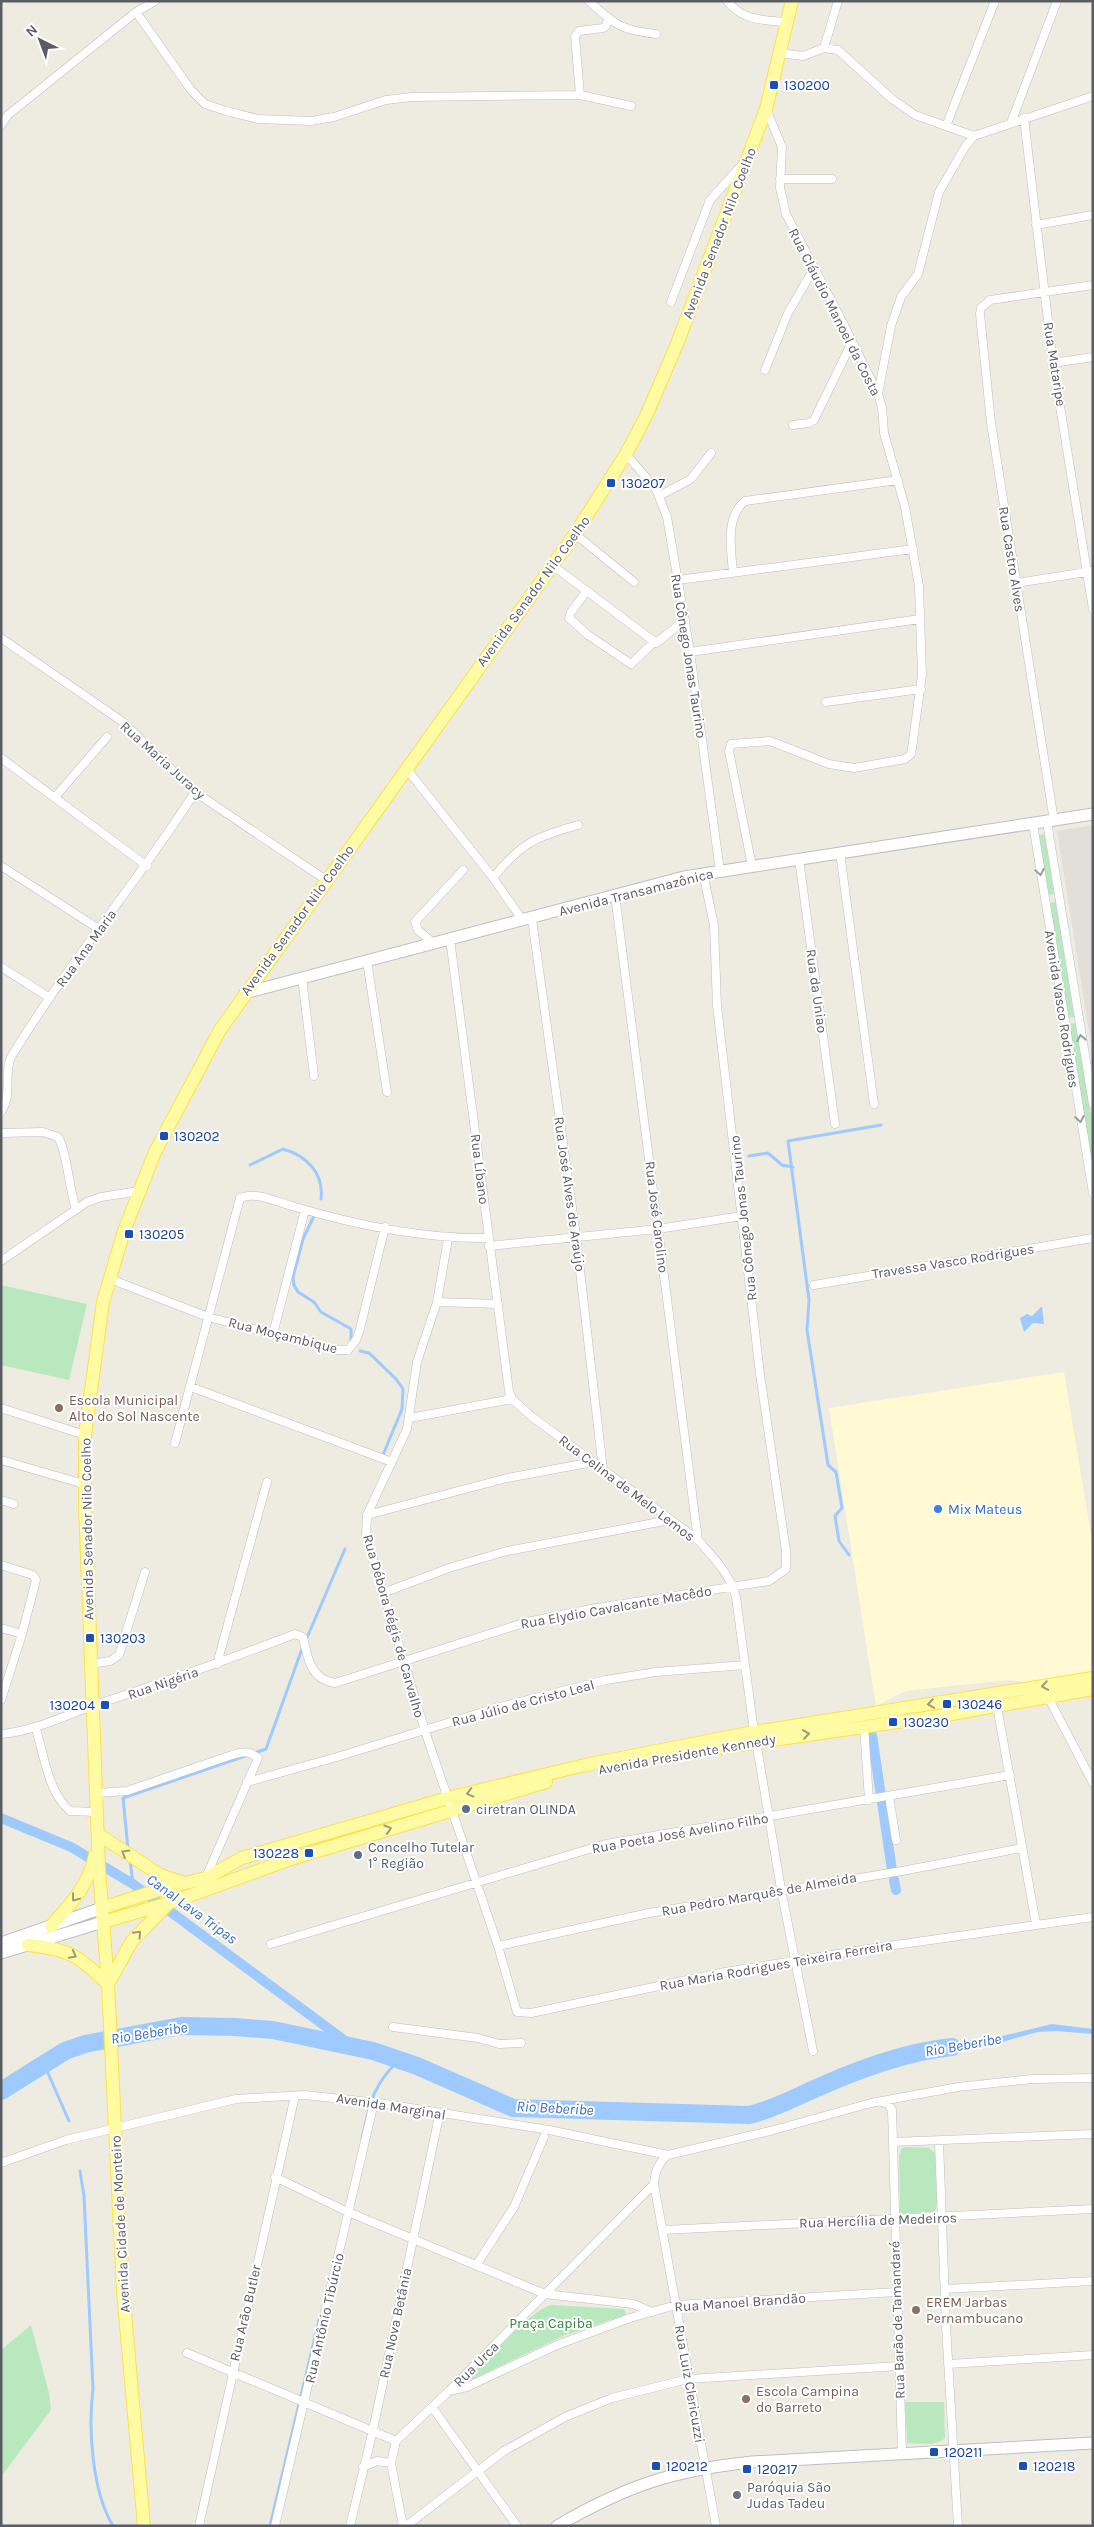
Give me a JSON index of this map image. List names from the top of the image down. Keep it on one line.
{"streets":{"main road":["Avenida Senador Nilo Coelho","Avenida Presidente Kennedy","Avenida Cidade de Monteiro"],"street":["Rua Cláudio Manoel da Costa","Rua Mataripe","Rua Castro Alves","Rua Cônego Jonas Taurino","Rua Maria Juracy","Avenida Transamazônica","Rua Ana Maria","Rua da Uniao","Avenida Vasco Rodrigues","Rua Líbano","Rua José Alves de Araújo","Rua José Carolino","Travessa Vasco Rodrigues","Rua Moçambique","Rua Celina de Melo Lemos","Rua Elydio Cavalcante Macêdo","Rua Débora Régis de Carvalho","Rua Nigéria","Rua Júlio de Cristo Leal","Rua Poeta José Avelino Filho","Rua Pedro Marquês de Almeida","Rua Maria Rodrigues Teixeira Ferreira","Avenida Marginal","Rua Hercília de Medeiros","Rua Manoel Brandão","Rua Arão Butler","Rua Antônio Tibúrcio","Rua Barão de Tamandaré","Rua Nova Betânia","Rua Urca","Rua Luiz Clericuzzi"]},"crossings":[["Avenida Senador Nilo Coelho","Rua Cláudio Manoel da Costa"],["Avenida Senador Nilo Coelho","Rua Cônego Jonas Taurino"],["Avenida Senador Nilo Coelho","Rua Maria Juracy"],["Avenida Senador Nilo Coelho","Avenida Transamazônica"],["Avenida Senador Nilo Coelho","Rua José Alves de Araújo"],["Avenida Senador Nilo Coelho","Rua Moçambique"],["Avenida Senador Nilo Coelho","Rua Nigéria"],["Avenida Senador Nilo Coelho","Avenida Presidente Kennedy"],["Avenida Senador Nilo Coelho","Avenida Cidade de Monteiro"],["Rua Cláudio Manoel da Costa","Avenida Transamazônica"],["Rua Mataripe","Rua Castro Alves"],["Rua Castro Alves","Avenida Transamazônica"],["Rua Castro Alves","Avenida Vasco Rodrigues"],["Rua Cônego Jonas Taurino","Avenida Transamazônica"],["Rua Cônego Jonas Taurino","Rua Elydio Cavalcante Macêdo"],["Rua Maria Juracy","Rua Ana Maria"],["Avenida Transamazônica","Rua da Uniao"],["Avenida Transamazônica","Avenida Vasco Rodrigues"],["Avenida Transamazônica","Rua Líbano"],["Avenida Transamazônica","Rua José Alves de Araújo"],["Avenida Transamazônica","Rua José Carolino"],["Rua Líbano","Rua Celina de Melo Lemos"],["Rua José Alves de Araújo","Rua Celina de Melo Lemos"],["Rua José Carolino","Rua Celina de Melo Lemos"],["Rua Celina de Melo Lemos","Rua Elydio Cavalcante Macêdo"],["Rua Elydio Cavalcante Macêdo","Rua Débora Régis de Carvalho"],["Rua Elydio Cavalcante Macêdo","Rua Nigéria"],["Rua Débora Régis de Carvalho","Rua Júlio de Cristo Leal"],["Rua Débora Régis de Carvalho","Avenida Presidente Kennedy"],["Rua Débora Régis de Carvalho","Rua Poeta José Avelino Filho"],["Rua Débora Régis de Carvalho","Rua Pedro Marquês de Almeida"],["Rua Débora Régis de Carvalho","Rua Maria Rodrigues Teixeira Ferreira"],["Avenida Presidente Kennedy","Avenida Cidade de Monteiro"],["Avenida Marginal","Avenida Cidade de Monteiro"],["Rua Hercília de Medeiros","Rua Barão de Tamandaré"],["Rua Hercília de Medeiros","Rua Luiz Clericuzzi"],["Rua Manoel Brandão","Rua Barão de Tamandaré"],["Rua Manoel Brandão","Rua Urca"],["Rua Manoel Brandão","Rua Luiz Clericuzzi"],["Rua Urca","Rua Luiz Clericuzzi"]],"water":["Canal Lava Tripas","Rio Beberibe"],"parks":["Praça Capiba"],"places":{"transit":["130200","130207","130202","130205","130203","130246","130204","130230","130228","120211","120212","120218","120217"],"other":["Escola Municipal Alto do Sol Nascente","Mix Mateus","ciretran OLINDA","Concelho Tutelar 1° Região","EREM Jarbas Pernambucano","Escola Campina do Barreto","Paróquia São Judas Tadeu"]},"north":"top left"}
